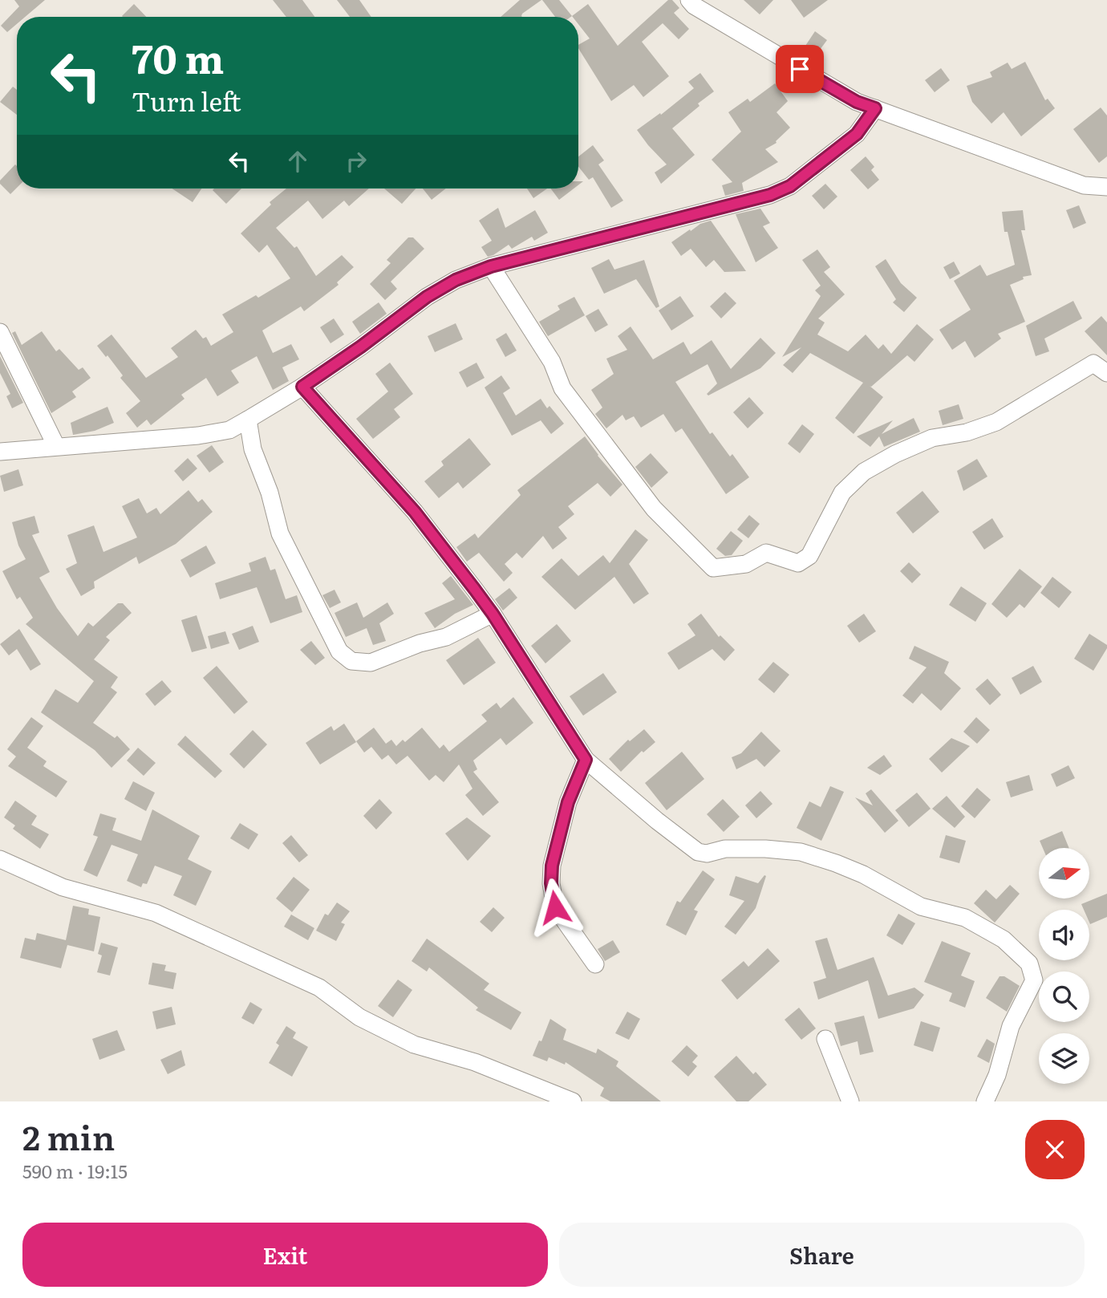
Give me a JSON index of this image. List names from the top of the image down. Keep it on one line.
{"north":"right","page":{"turn":["70 m","Turn left"],"heading":["2 min","590 m · 19:15"],"buttons":["Exit","Share"]}}
